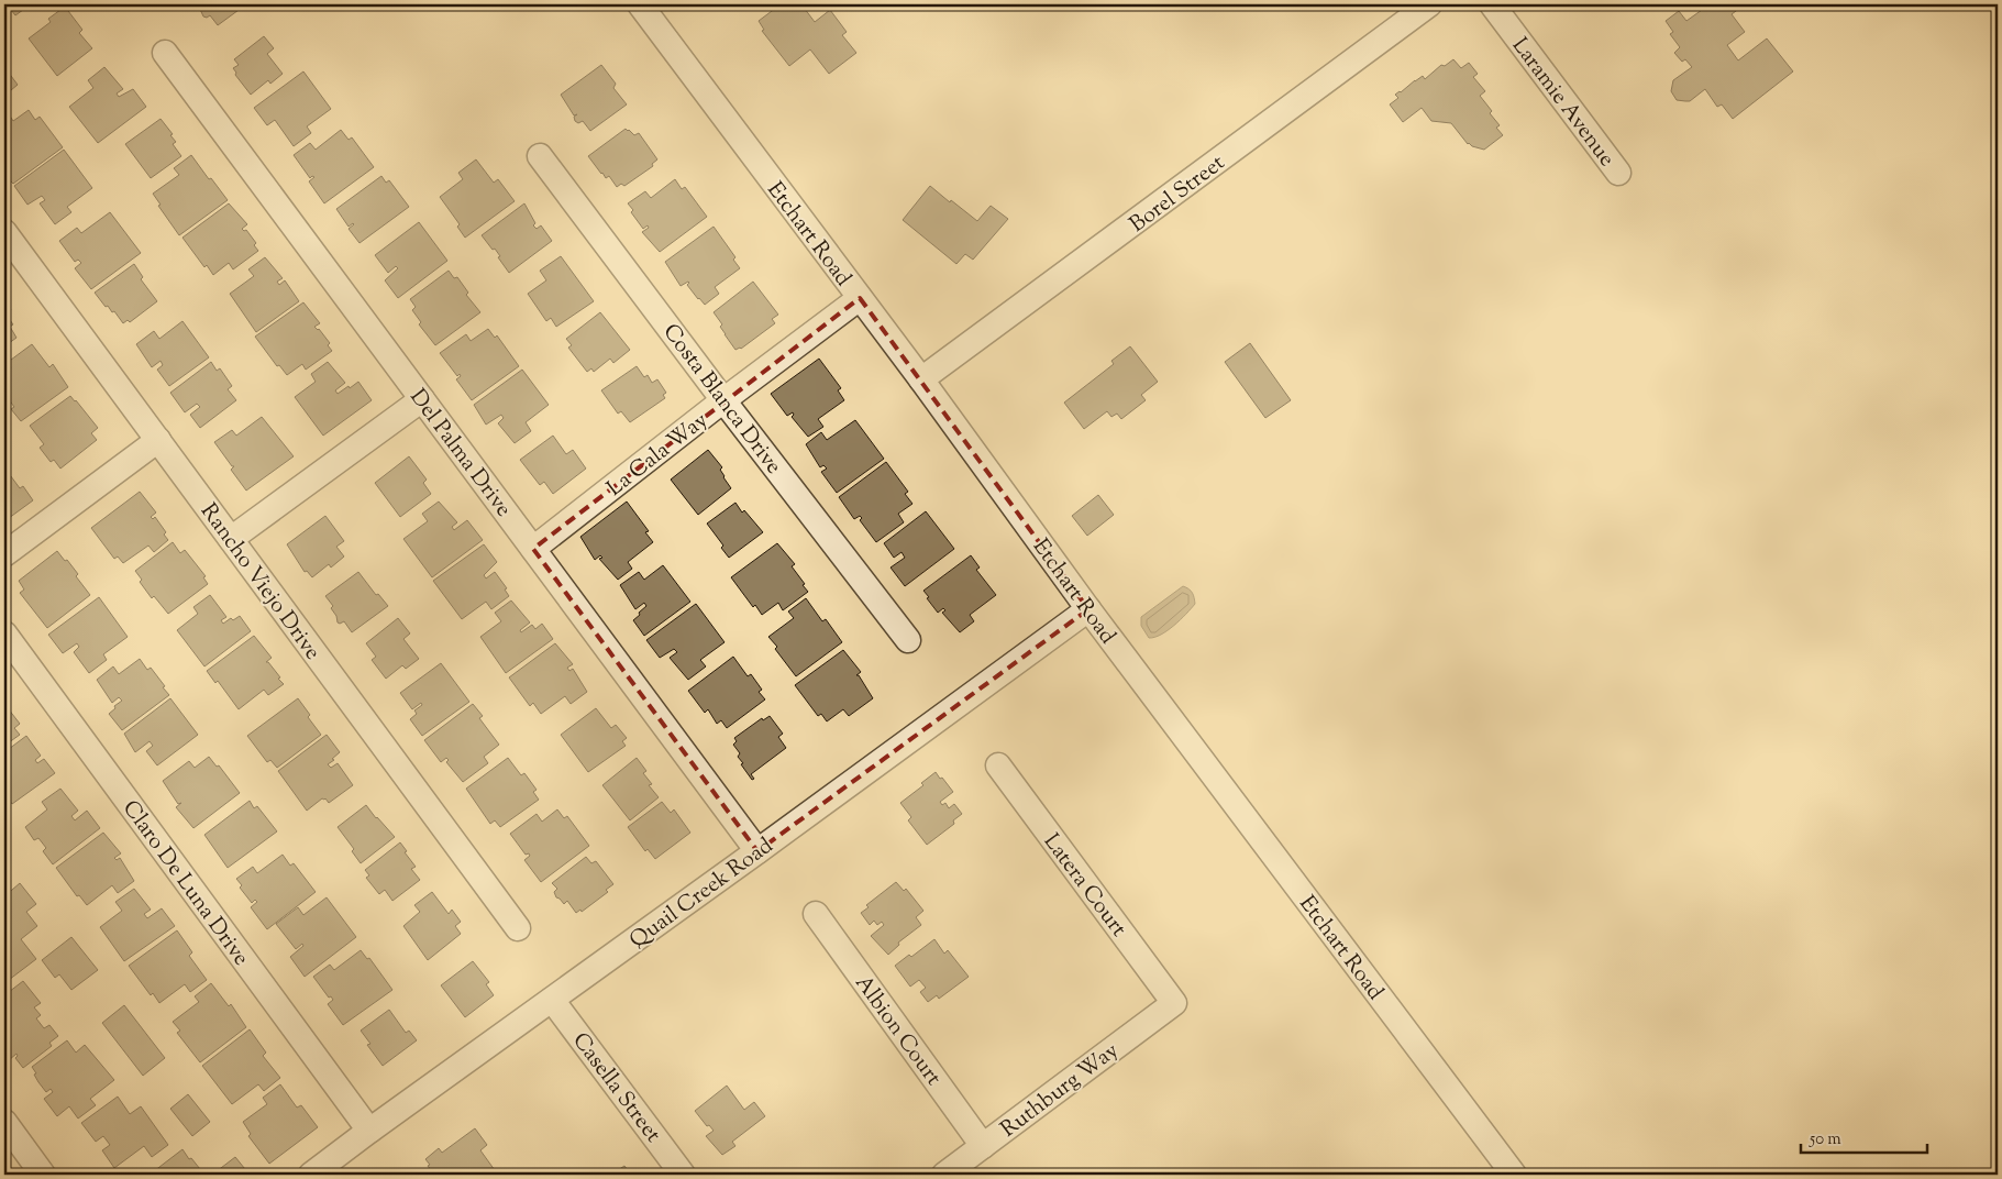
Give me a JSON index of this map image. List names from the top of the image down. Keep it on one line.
{"streets":{"street":["Laramie Avenue","Borel Street","Etchart Road","Costa Blanca Drive","Del Palma Drive","La Cala Way","Rancho Viejo Drive","Claro De Luna Drive","Latera Court","Quail Creek Road","Albion Court","Casella Street","Ruthburg Way"]},"crossings":[["Borel Street","Etchart Road"],["Etchart Road","La Cala Way"],["Etchart Road","Quail Creek Road"],["Costa Blanca Drive","La Cala Way"],["Del Palma Drive","La Cala Way"],["Del Palma Drive","Quail Creek Road"],["Claro De Luna Drive","Quail Creek Road"],["Latera Court","Ruthburg Way"],["Quail Creek Road","Casella Street"],["Albion Court","Ruthburg Way"]],"scale_bar":"50 m"}
